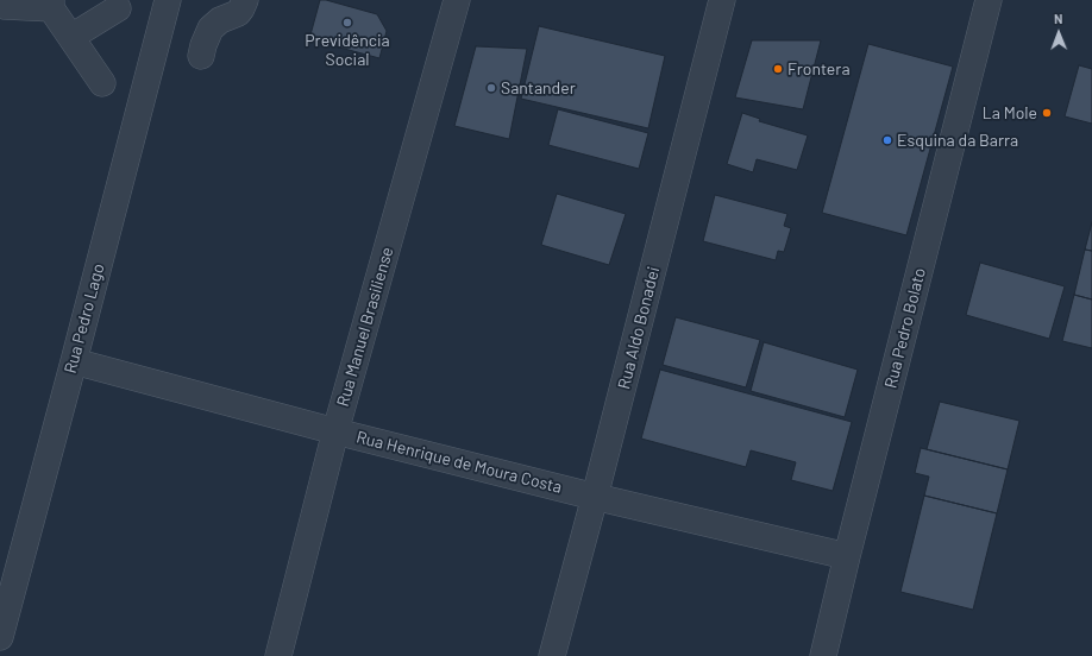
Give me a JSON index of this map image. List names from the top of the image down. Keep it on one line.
{"streets":{"street":["Rua Pedro Lago","Rua Manuel Brasiliense","Rua Aldo Bonadei","Rua Pedro Bolato","Rua Henrique de Moura Costa"]},"crossings":[["Rua Pedro Lago","Rua Henrique de Moura Costa"],["Rua Manuel Brasiliense","Rua Henrique de Moura Costa"],["Rua Aldo Bonadei","Rua Henrique de Moura Costa"],["Rua Pedro Bolato","Rua Henrique de Moura Costa"]],"places":["Previdência Social","Frontera","Santander","La Mole","Esquina da Barra"],"north":"top"}
